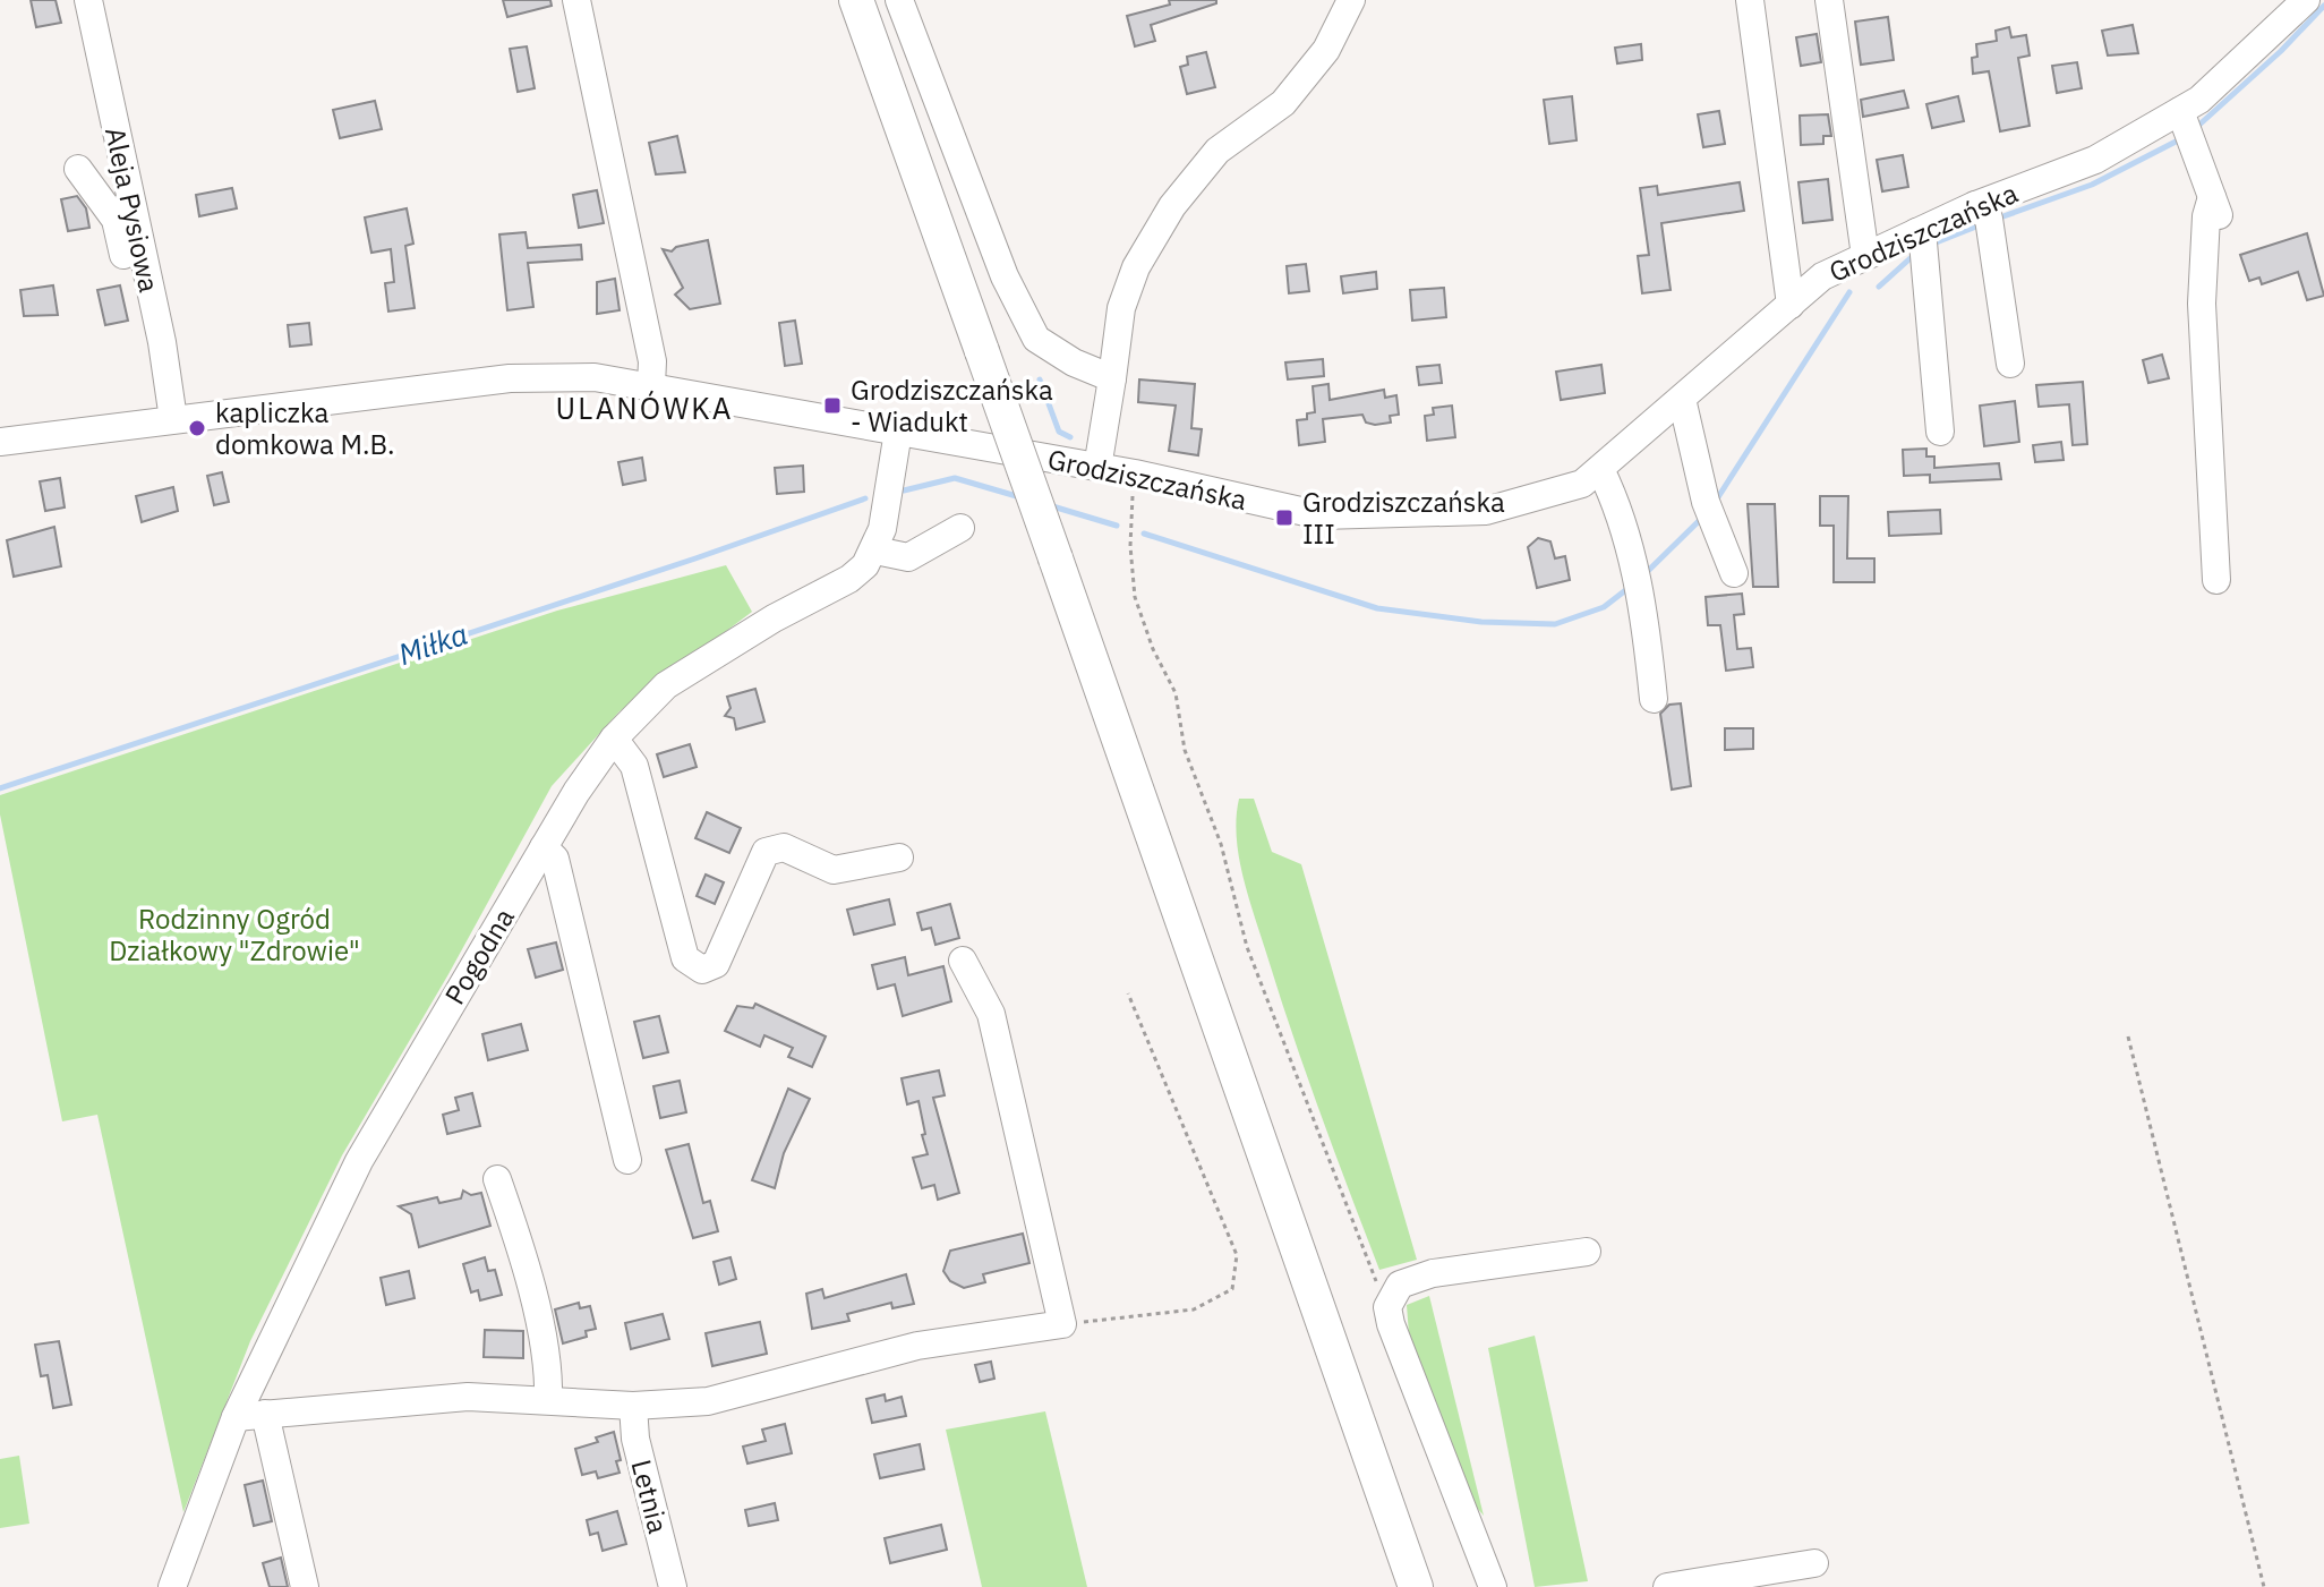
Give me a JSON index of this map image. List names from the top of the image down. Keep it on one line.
{"streets":{"street":["Aleja Pysiowa","Grodziszczańska","Pogodna","Letnia"]},"crossings":[["Aleja Pysiowa","Grodziszczańska"]],"districts":["ULANÓWKA"],"water":["Miłka"],"parks":["Rodzinny Ogród Działkowy \"Zdrowie\""],"places":{"transit":["Grodziszczańska - Wiadukt","Grodziszczańska III"],"other":["kapliczka domkowa M.B."]}}
